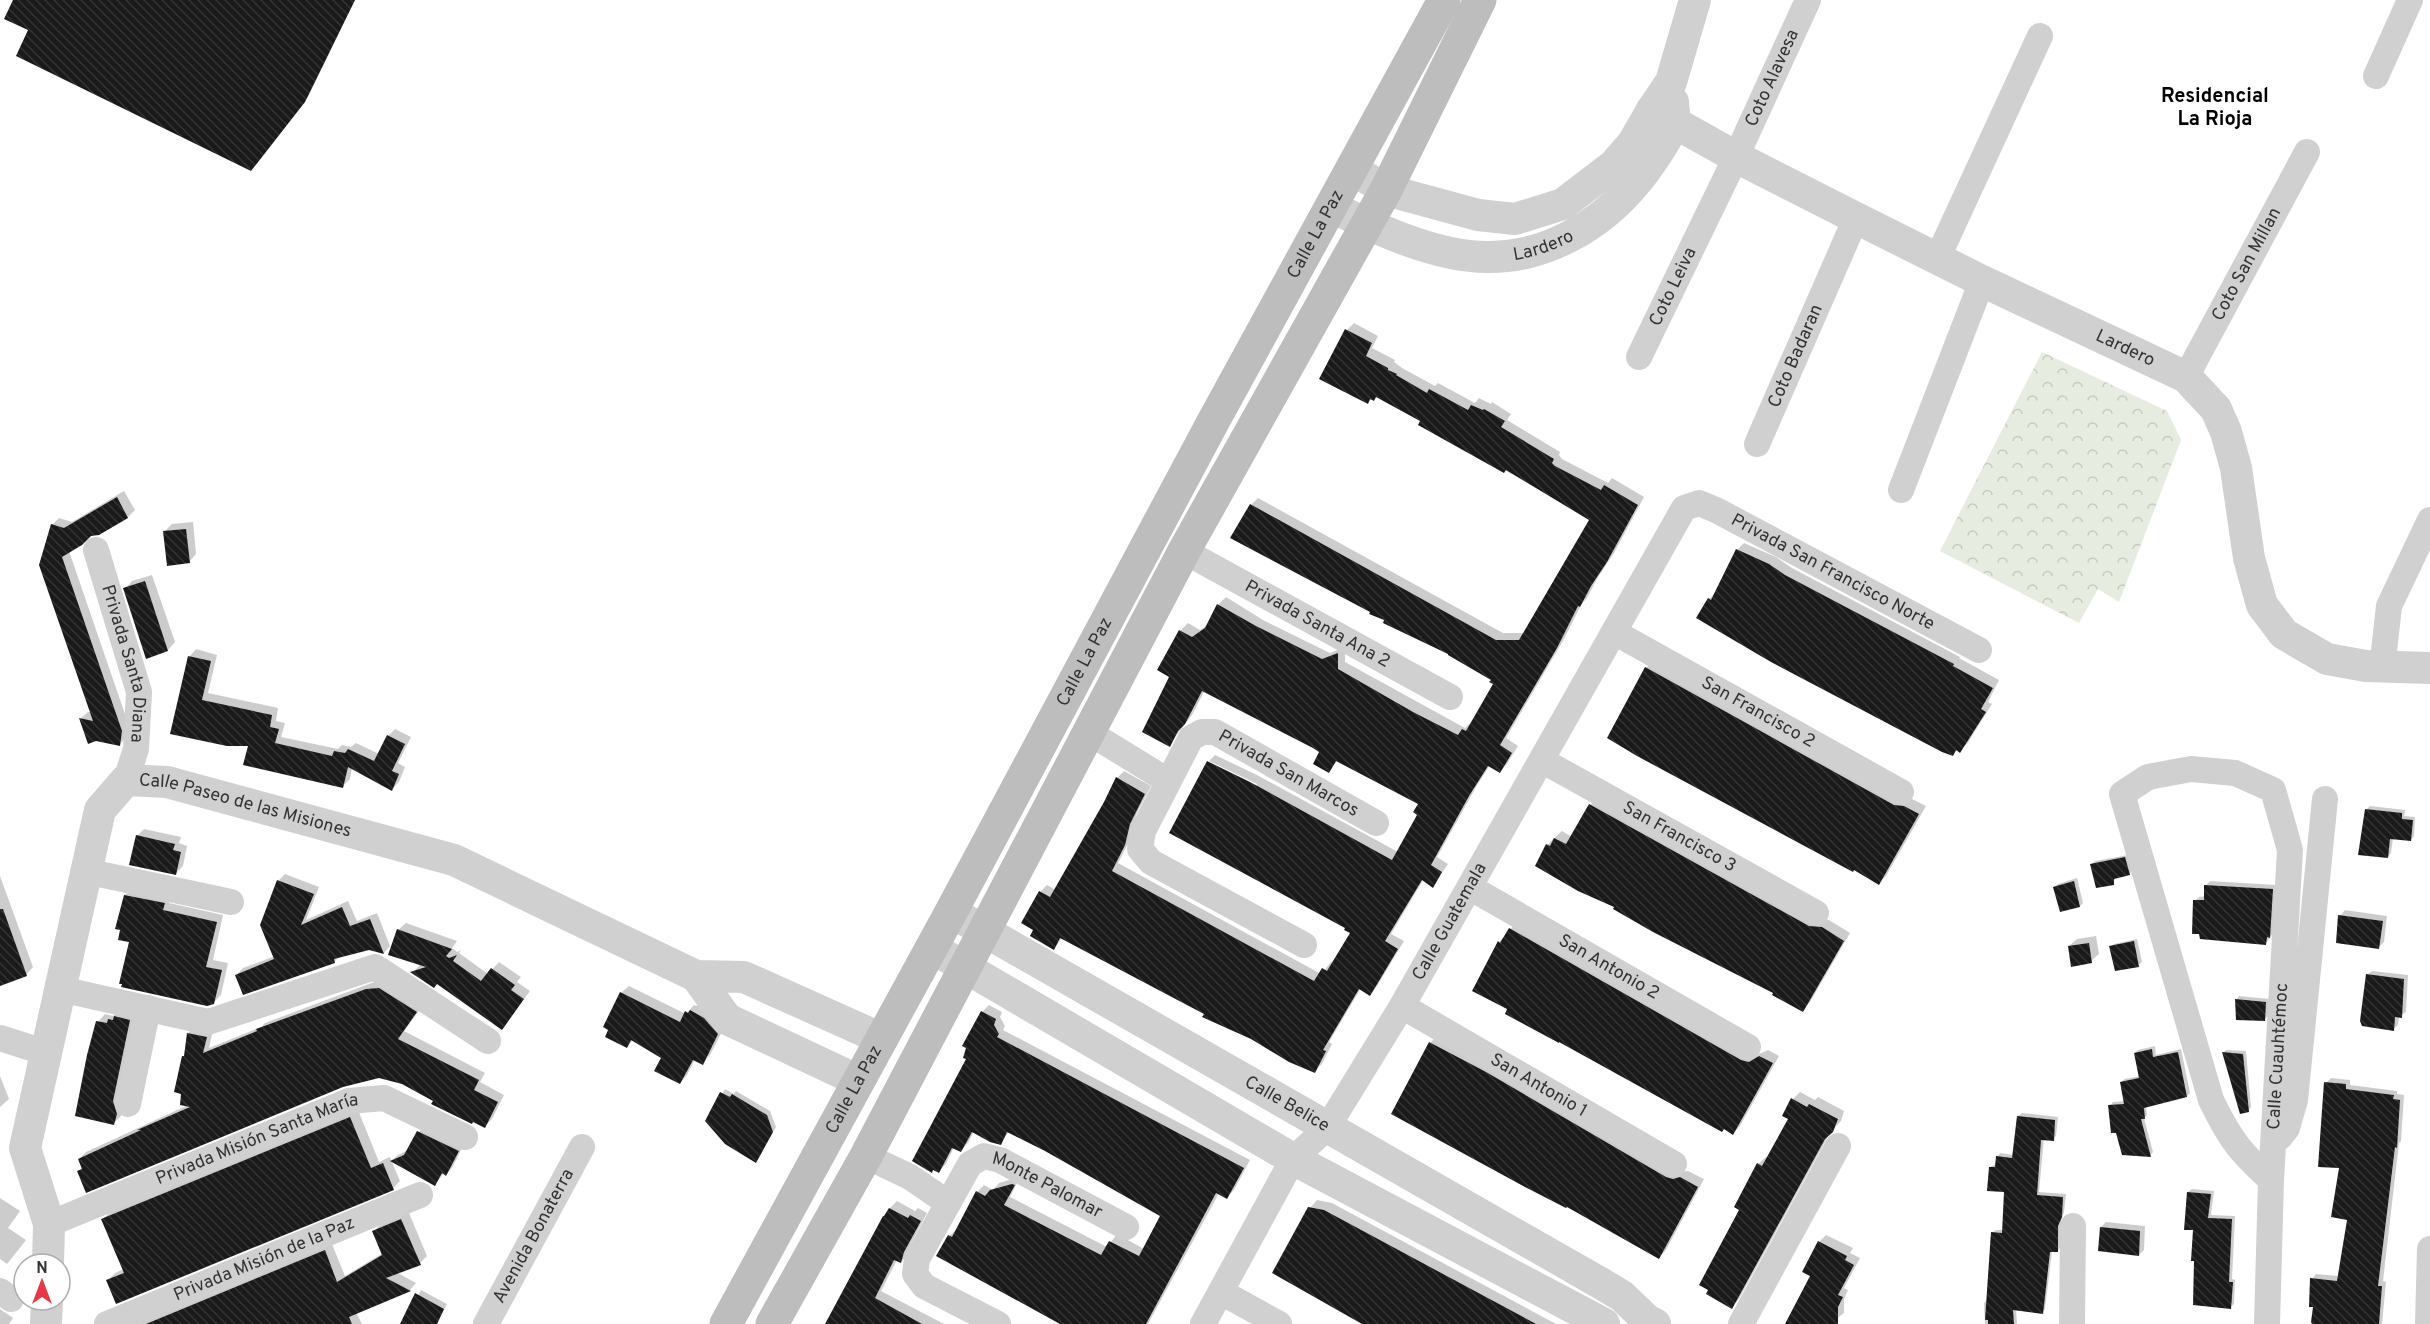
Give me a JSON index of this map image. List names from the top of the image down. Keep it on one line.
{"streets":{"main road":["Calle La Paz"],"street":["Coto Alavesa","Lardero","Coto San Millan","Coto Leiva","Coto Badaran","Privada San Francisco Norte","Privada Santa Ana 2","Privada Santa Diana","San Francisco 2","Privada San Marcos","Calle Paseo de las Misiones","San Francisco 3","Calle Guatemala","San Antonio 2","Calle Cuauhtémoc","San Antonio 1","Calle Belice","Privada Misión Santa María","Monte Palomar","Avenida Bonaterra","Privada Misión de la Paz"]},"crossings":[["Coto Alavesa","Lardero"],["Coto Alavesa","Coto Leiva"],["Calle La Paz","Lardero"],["Calle La Paz","Privada Santa Ana 2"],["Calle La Paz","Calle Paseo de las Misiones"],["Calle La Paz","Calle Belice"],["Lardero","Coto San Millan"],["Lardero","Coto Badaran"],["Privada San Francisco Norte","Calle Guatemala"],["Privada Santa Diana","Calle Paseo de las Misiones"],["San Francisco 2","Calle Guatemala"],["Calle Paseo de las Misiones","Privada Misión Santa María"],["San Francisco 3","Calle Guatemala"],["Calle Guatemala","San Antonio 2"],["Calle Guatemala","San Antonio 1"],["Calle Guatemala","Calle Belice"]],"districts":["Residencial La Rioja"],"north":"top"}
